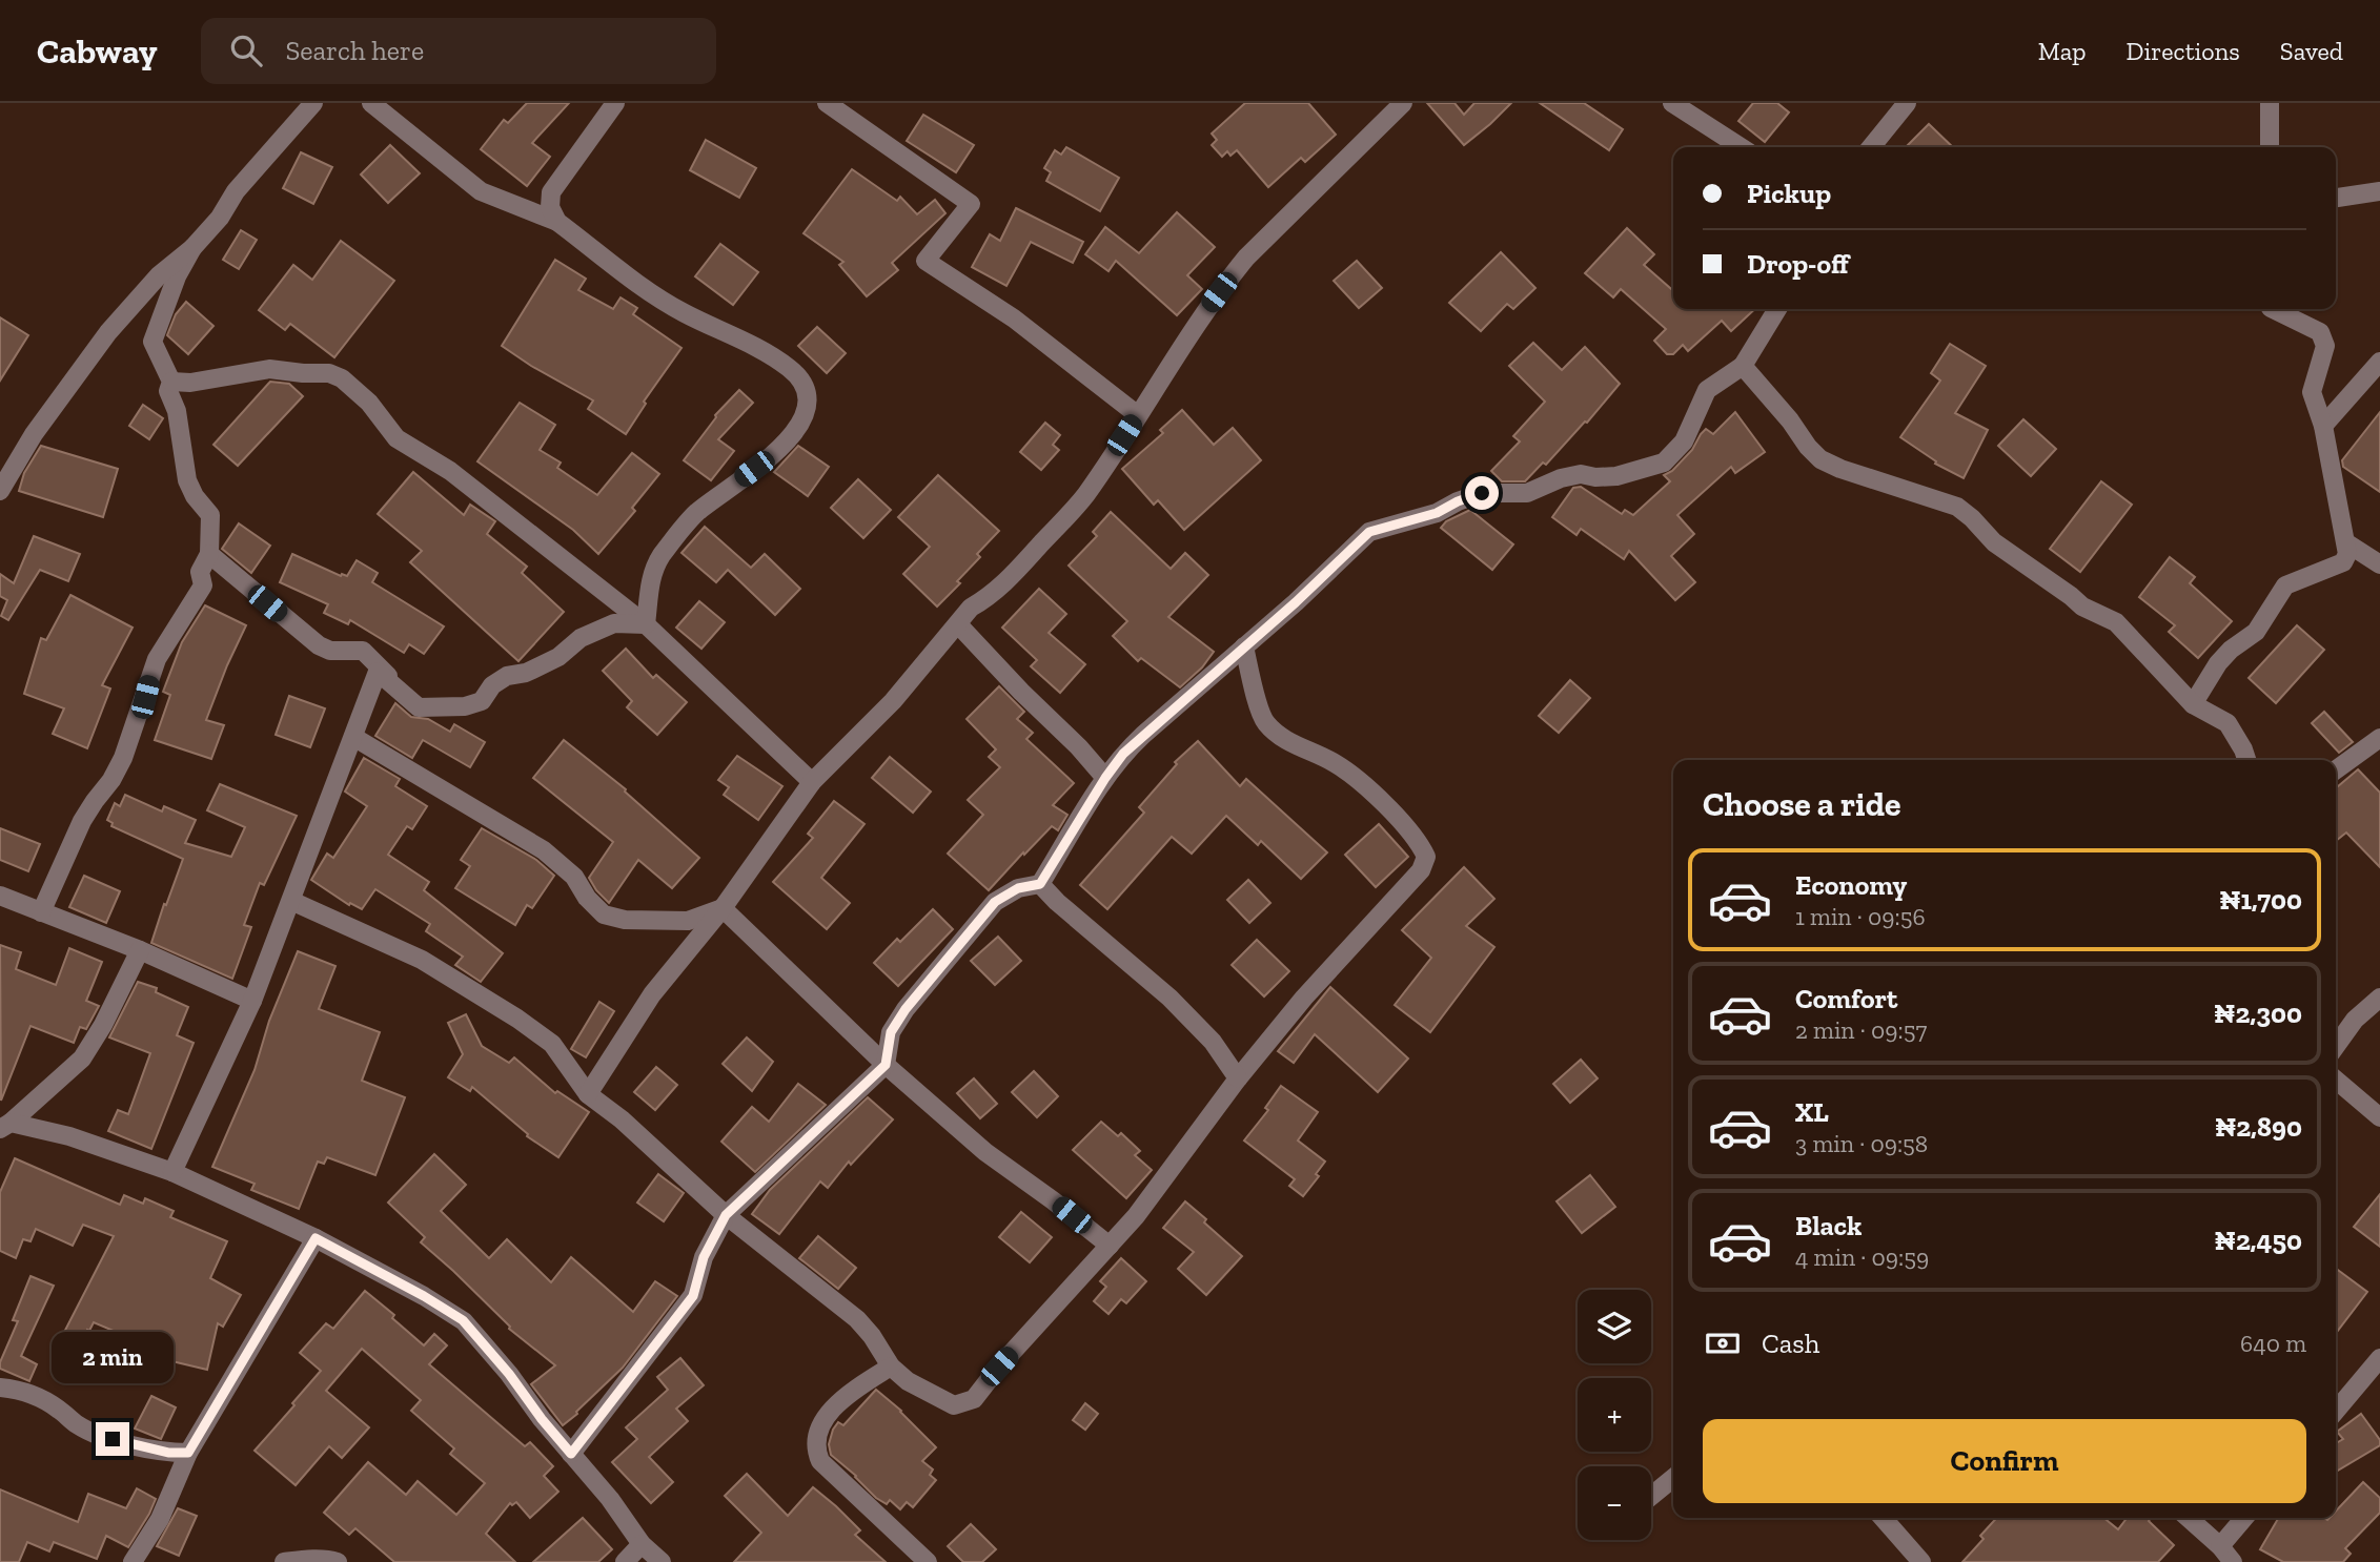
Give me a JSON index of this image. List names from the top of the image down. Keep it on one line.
{"page":{"header":"Cabway","search":"Search here","nav":["Map","Directions","Saved"],"banner":["Pickup","Drop-off"],"heading":"Choose a ride","list":[{"name":"Economy","note":"1 min · 09:56","value":"₦1,700"},{"name":"Comfort","note":"2 min · 09:57","value":"₦2,300"},{"name":"XL","note":"3 min · 09:58","value":"₦2,890"},{"name":"Black","note":"4 min · 09:59","value":"₦2,450"}],"map_buttons":["+","−"],"pay":["Cash","640 m"],"bubble":"2 min","buttons":"Confirm"}}
